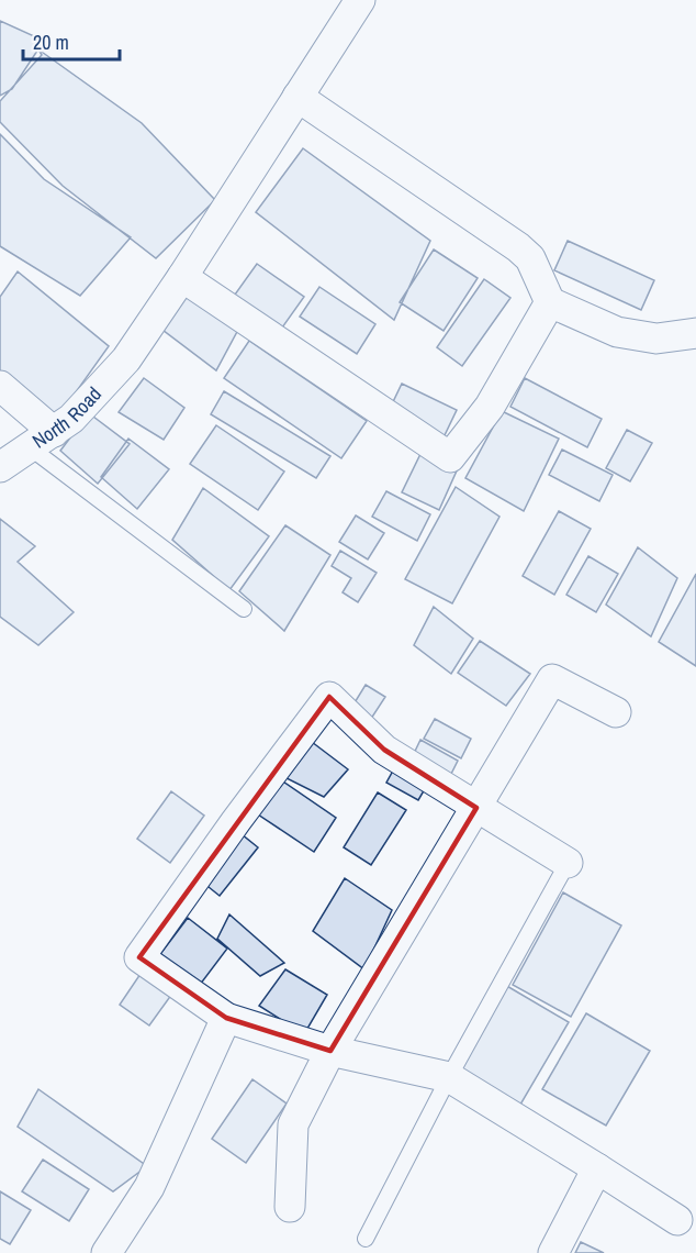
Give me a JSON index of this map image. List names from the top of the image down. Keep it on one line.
{"streets":{"street":["North Road"]},"scale_bar":"20 m"}
